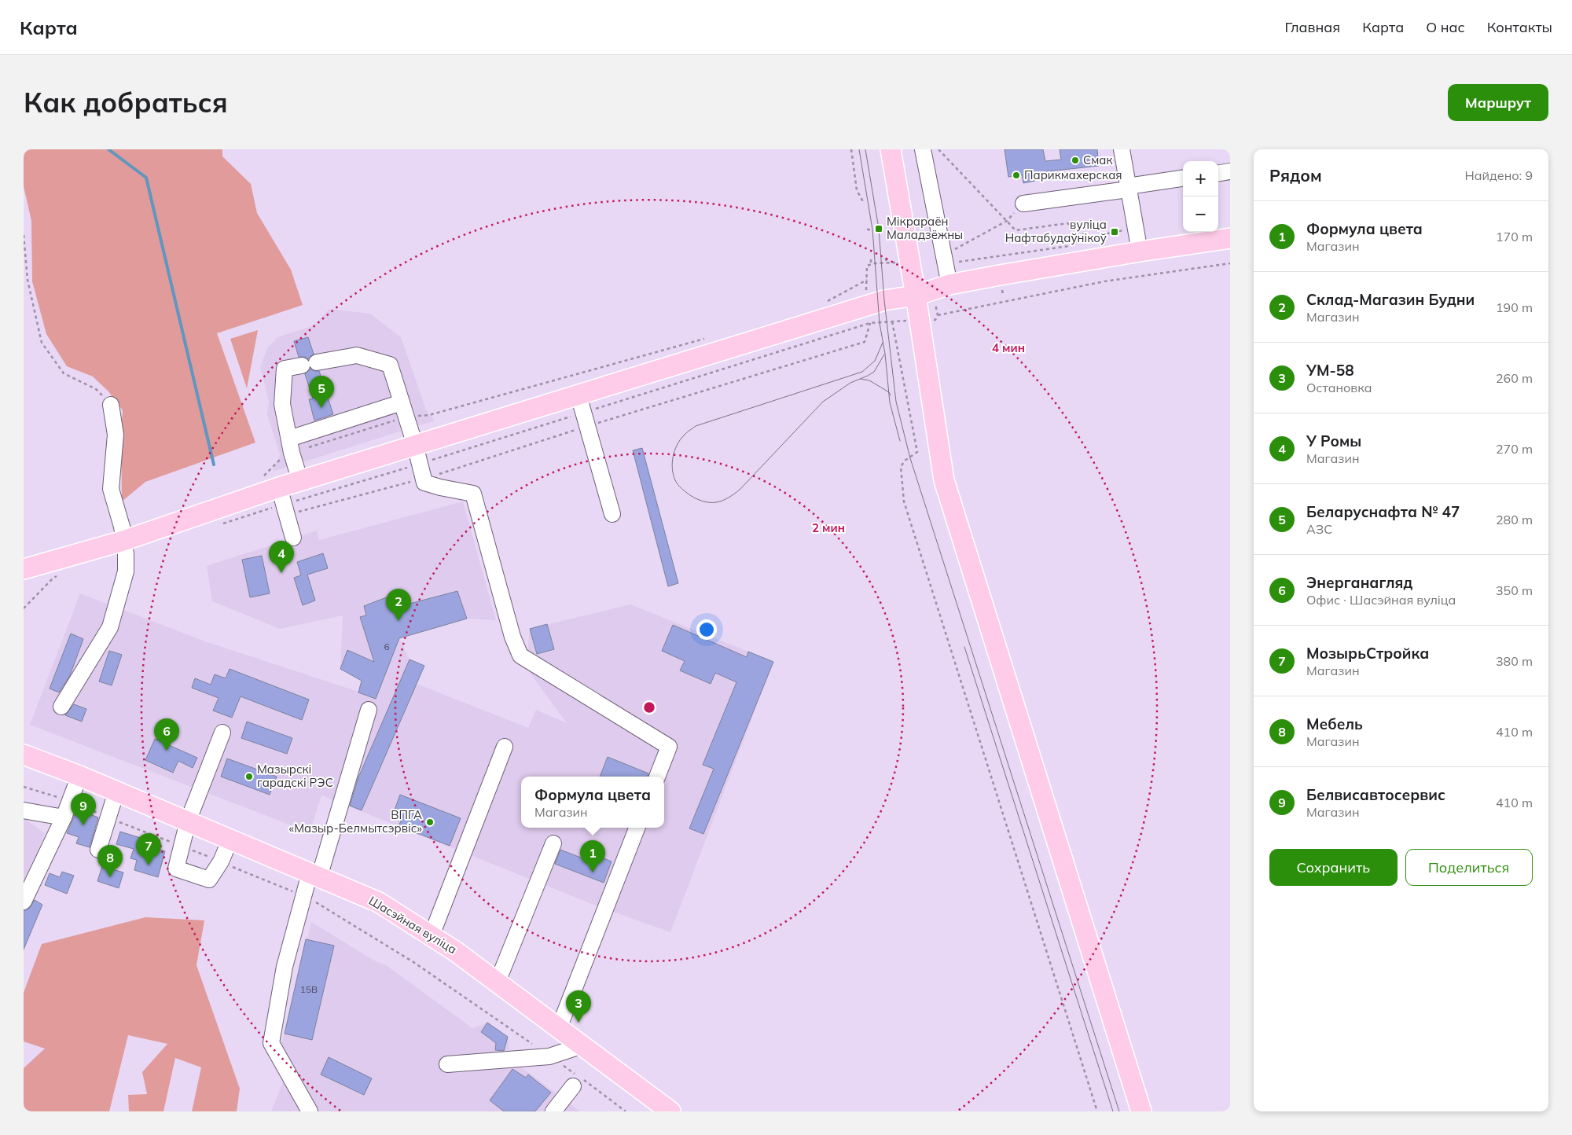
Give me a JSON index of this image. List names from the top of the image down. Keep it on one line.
{"streets":{"main road":["Шасэйная вуліца"]},"places":{"other":["Смак","Парикмахерская","Мазырскі гарадскі РЭС","ВПГА «Мазыр-Белмытсэрвіс»"],"transit":["Мікрараён Маладзёжны","вуліца Нафтабудаўнікоў"]},"house_numbers":["6","15В"],"page":{"header":"Карта","nav":["Главная","Карта","О нас","Контакты"],"buttons":["Маршрут",["Сохранить","Поделиться"]],"title":"Как добраться","heading":["Рядом","Найдено: 9"],"map_buttons":["+","−"],"list":[{"mark":"1","name":"Формула цвета","note":"Магазин","value":"170 m"},{"mark":"2","name":"Склад-Магазин Будни","note":"Магазин","value":"190 m"},{"mark":"3","name":"УМ-58","note":"Остановка","value":"260 m"},{"mark":"4","name":"У Ромы","note":"Магазин","value":"270 m"},{"mark":"5","name":"Беларуснафта № 47","note":"АЗС","value":"280 m"},{"mark":"6","name":"Энерганагляд","note":"Офис · Шасэйная вуліца","value":"350 m"},{"mark":"7","name":"МозырьСтройка","note":"Магазин","value":"380 m"},{"mark":"8","name":"Мебель","note":"Магазин","value":"410 m"},{"mark":"9","name":"Белвисавтосервис","note":"Магазин","value":"410 m"}],"pins":["5","4","2","6","9","7","1","8","3"],"popup":["Формула цвета","Магазин"]},"rings":["4 мин","2 мин"]}
